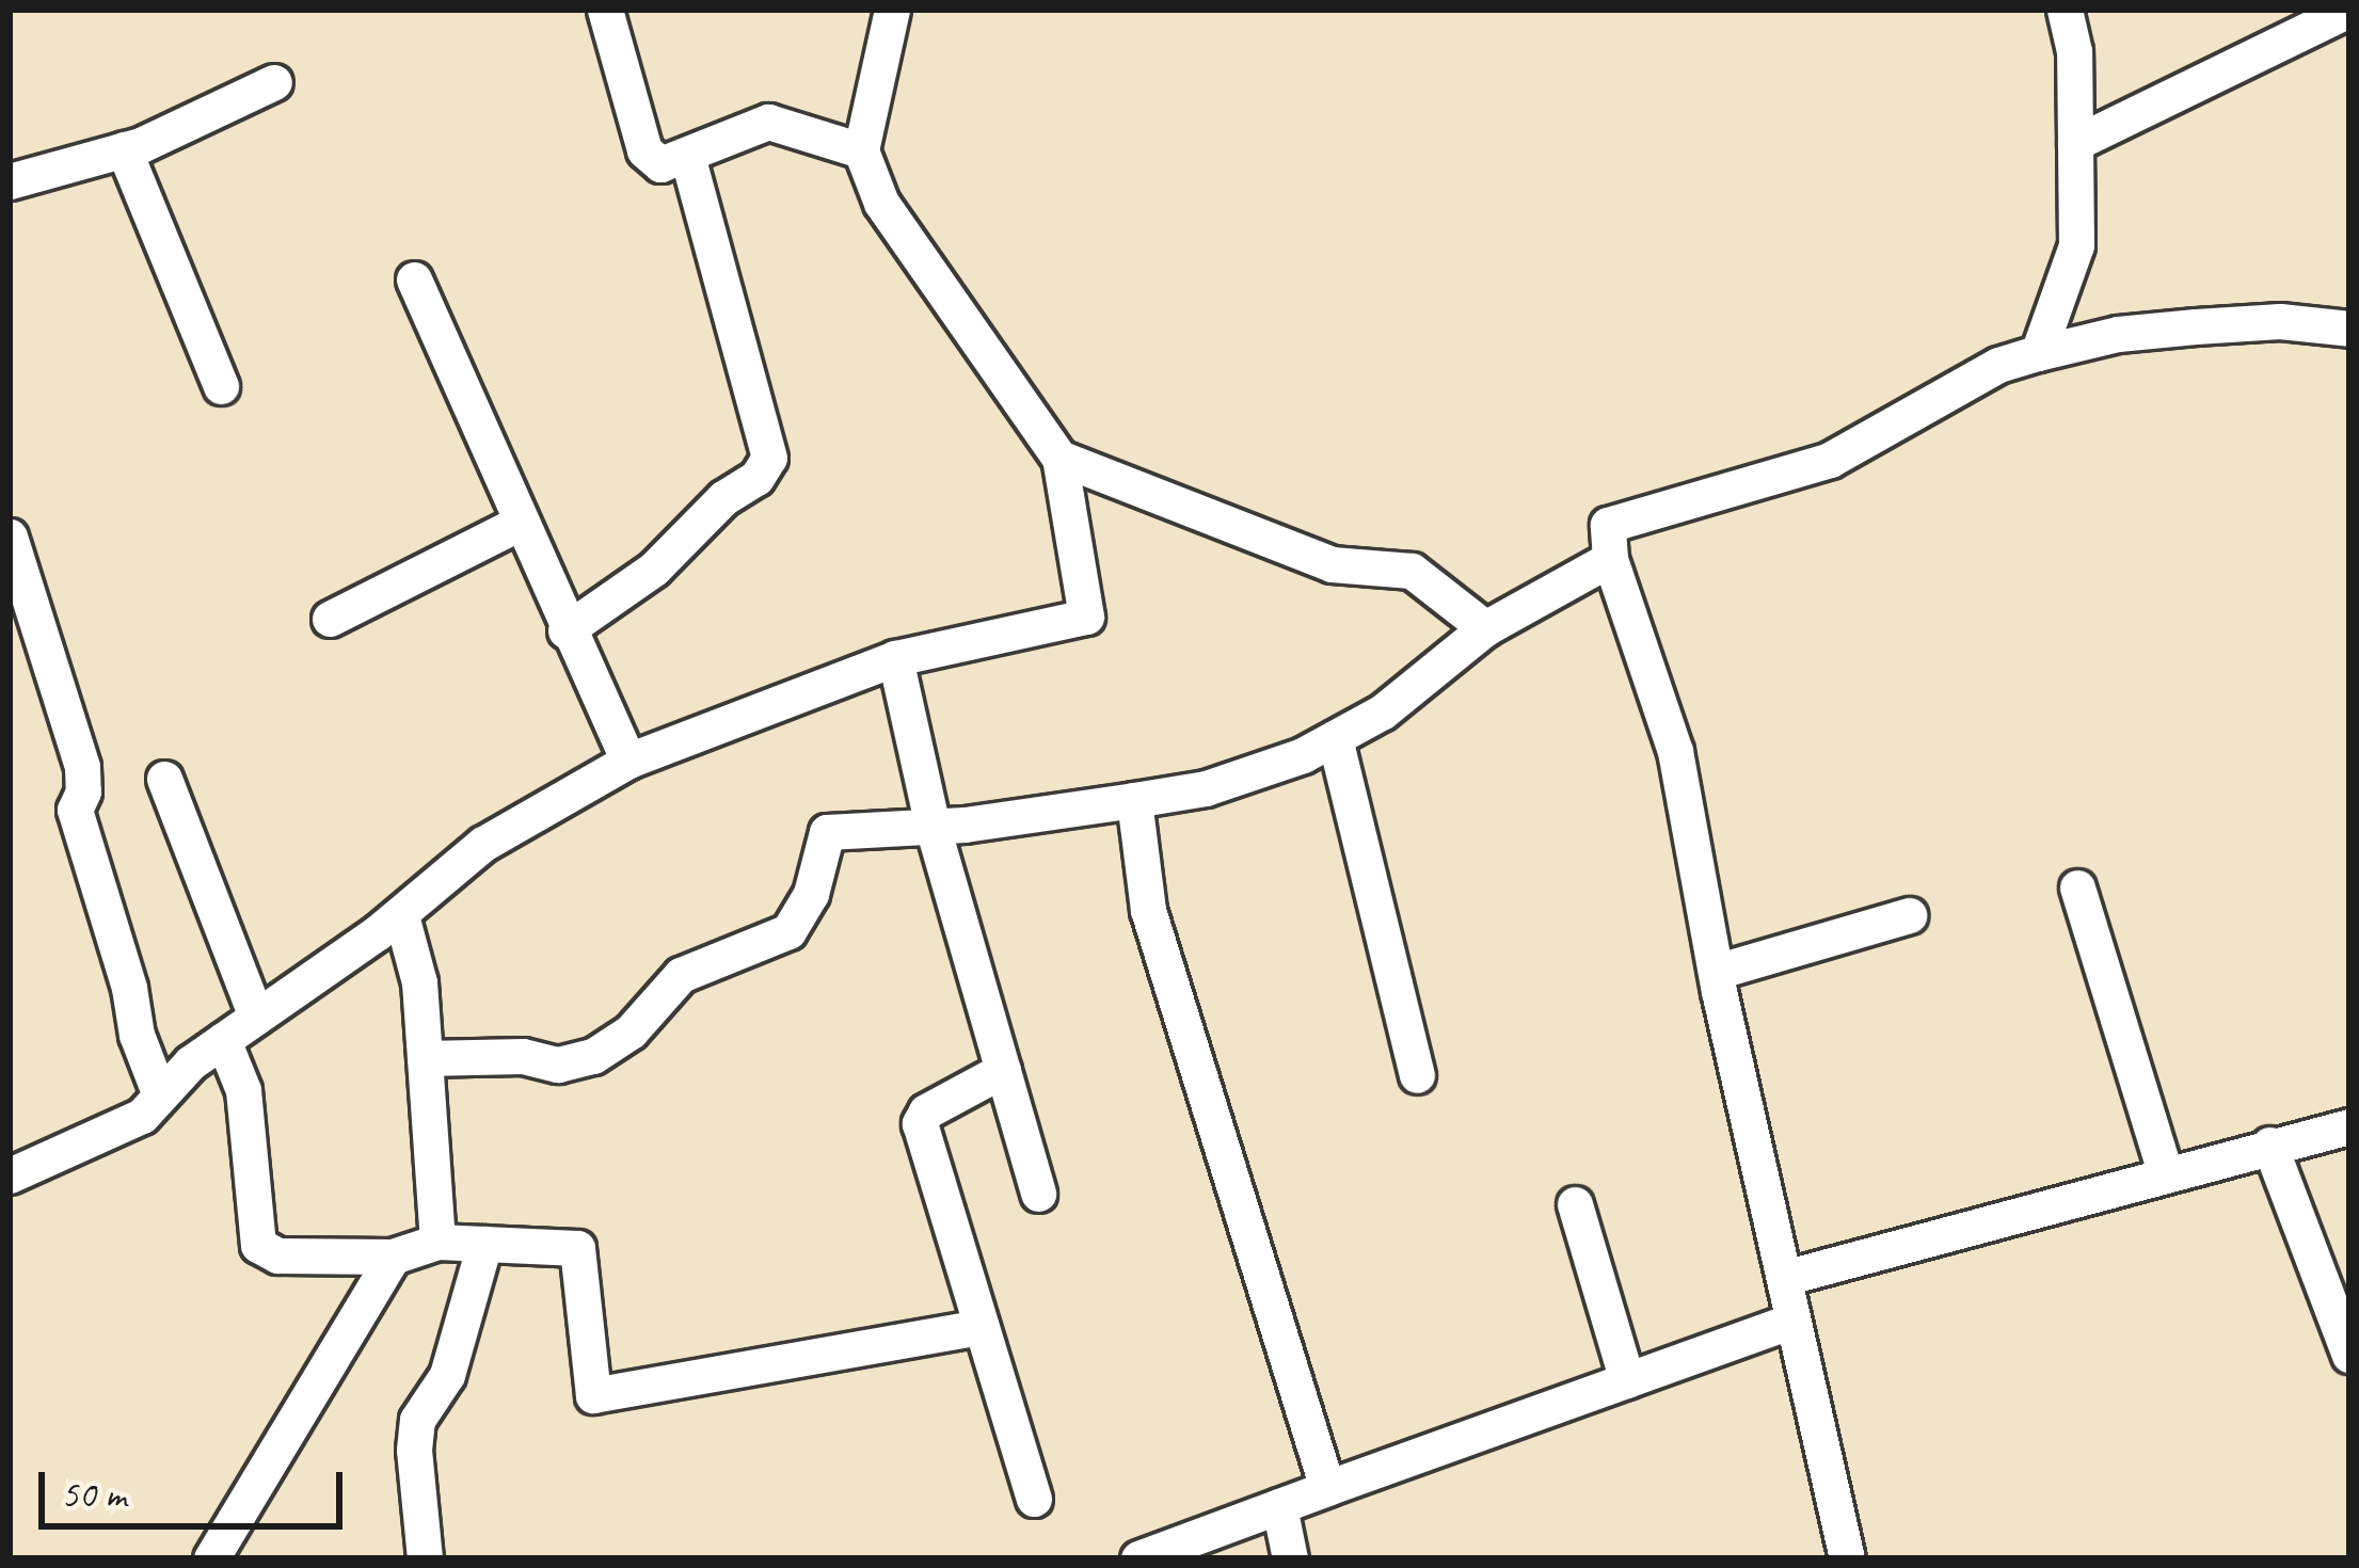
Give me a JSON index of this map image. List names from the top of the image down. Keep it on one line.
{"scale_bar":"50 m"}
